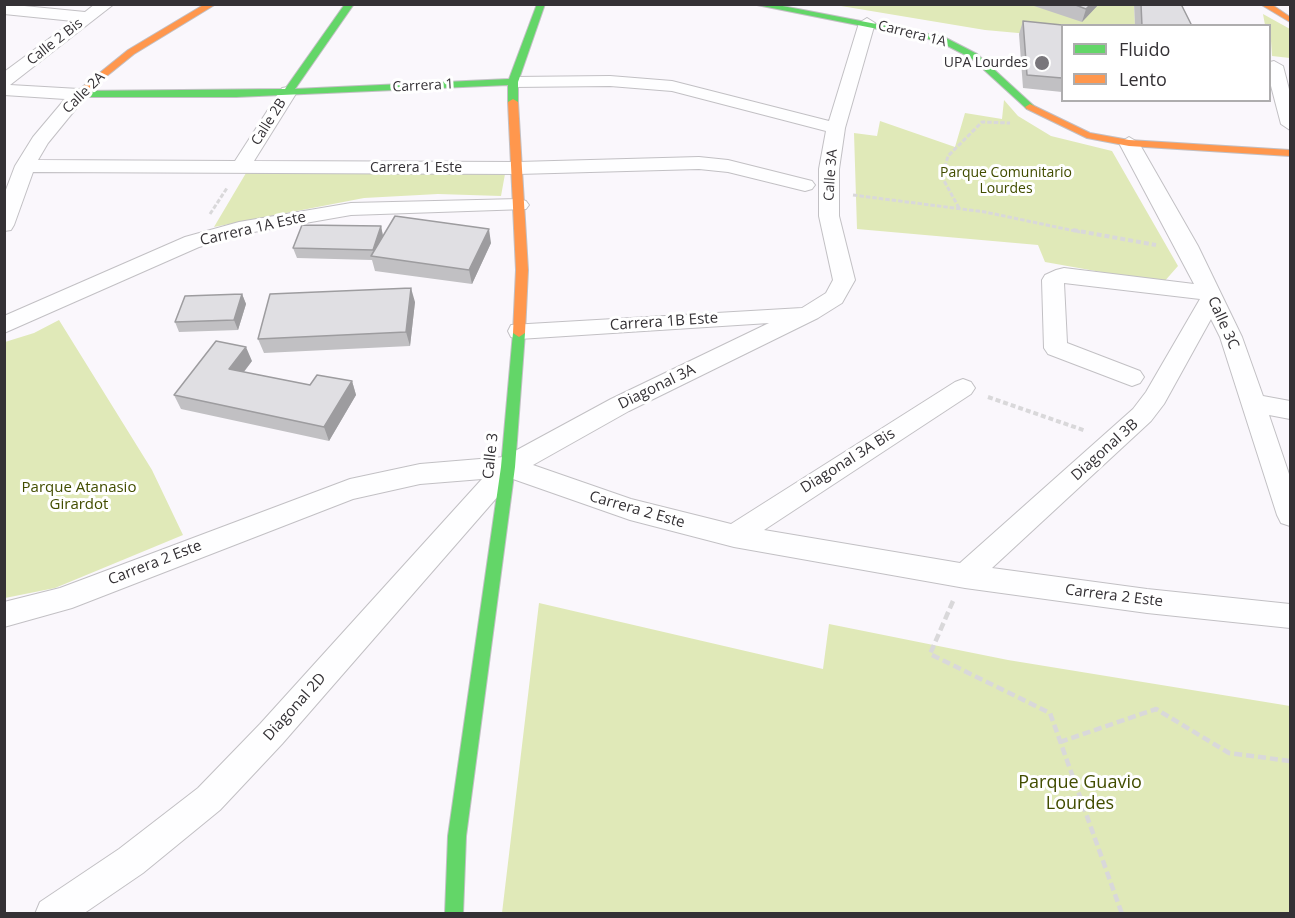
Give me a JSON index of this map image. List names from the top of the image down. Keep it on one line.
{"streets":{"street":["Carrera 1A","Calle 2 Bis","Carrera 1","Calle 2A","Calle 2B","Carrera 1 Este","Calle 3A","Carrera 1A Este","Carrera 1B Este","Calle 3C","Diagonal 3A","Diagonal 3B","Calle 3","Diagonal 3A Bis","Carrera 2 Este","Diagonal 2D"]},"crossings":[["Carrera 1A","Calle 3A"],["Carrera 1A","Calle 3C"],["Carrera 1","Calle 2A"],["Carrera 1","Calle 2B"],["Carrera 1","Calle 3A"],["Carrera 1","Calle 3"],["Calle 2A","Carrera 1 Este"],["Calle 2B","Carrera 1 Este"],["Carrera 1 Este","Calle 3"],["Calle 3A","Carrera 1B Este"],["Calle 3A","Diagonal 3A"],["Carrera 1A Este","Calle 3"],["Carrera 1B Este","Diagonal 3A"],["Carrera 1B Este","Calle 3"],["Calle 3C","Diagonal 3B"],["Diagonal 3A","Calle 3"],["Diagonal 3A","Carrera 2 Este"],["Diagonal 3A","Diagonal 2D"],["Diagonal 3B","Carrera 2 Este"],["Calle 3","Carrera 2 Este"],["Calle 3","Diagonal 2D"],["Diagonal 3A Bis","Carrera 2 Este"],["Carrera 2 Este","Diagonal 2D"]],"parks":["Parque Comunitario Lourdes","Parque Atanasio Girardot","Parque Guavio Lourdes"],"places":["UPA Lourdes"],"legend":["Fluido","Lento"]}
